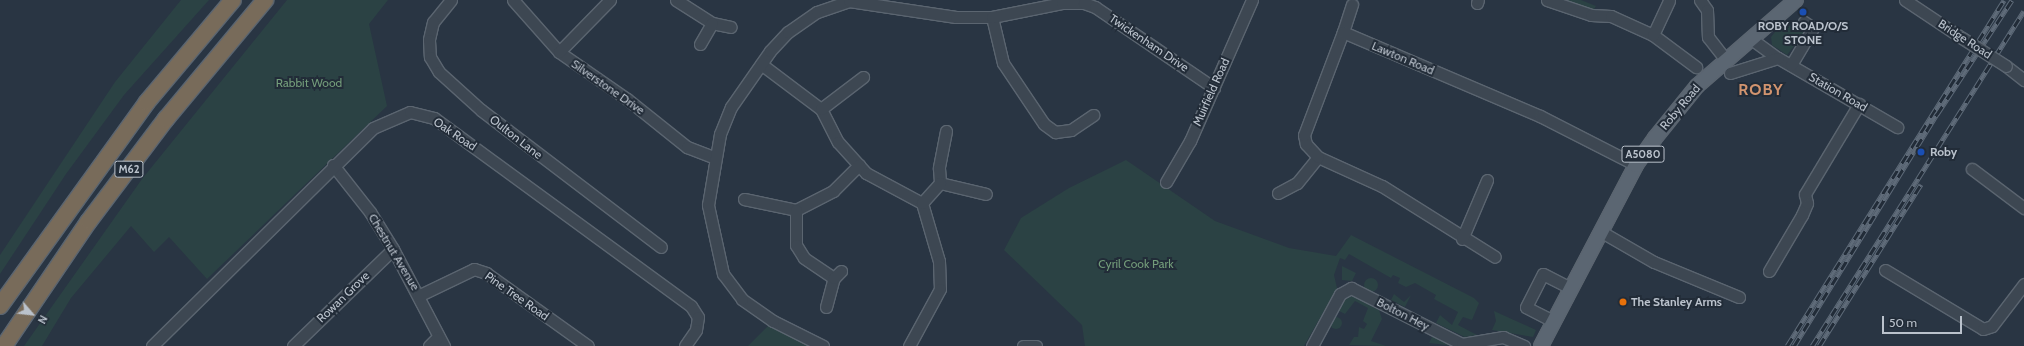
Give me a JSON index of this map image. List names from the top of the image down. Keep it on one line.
{"streets":{"highway":["M62"],"main road":["Roby Road","A5080"],"street":["Bridge Road","Twickenham Drive","Lawton Road","Silverstone Drive","Muirfield Road","Station Road","Oak Road","Oulton Lane","Chestnut Avenue","Pine Tree Road","Rowan Grove","Bolton Hey"]},"crossings":[["Twickenham Drive","Silverstone Drive"],["Twickenham Drive","Muirfield Road"],["Lawton Road","Roby Road"],["Station Road","Roby Road"],["Oak Road","Chestnut Avenue"],["Chestnut Avenue","Pine Tree Road"],["Chestnut Avenue","Rowan Grove"]],"districts":["ROBY"],"parks":["Rabbit Wood","Cyril Cook Park"],"places":["ROBY ROAD/O/S STONE","Roby","The Stanley Arms"],"scale_bar":"50 m","north":"bottom right"}
